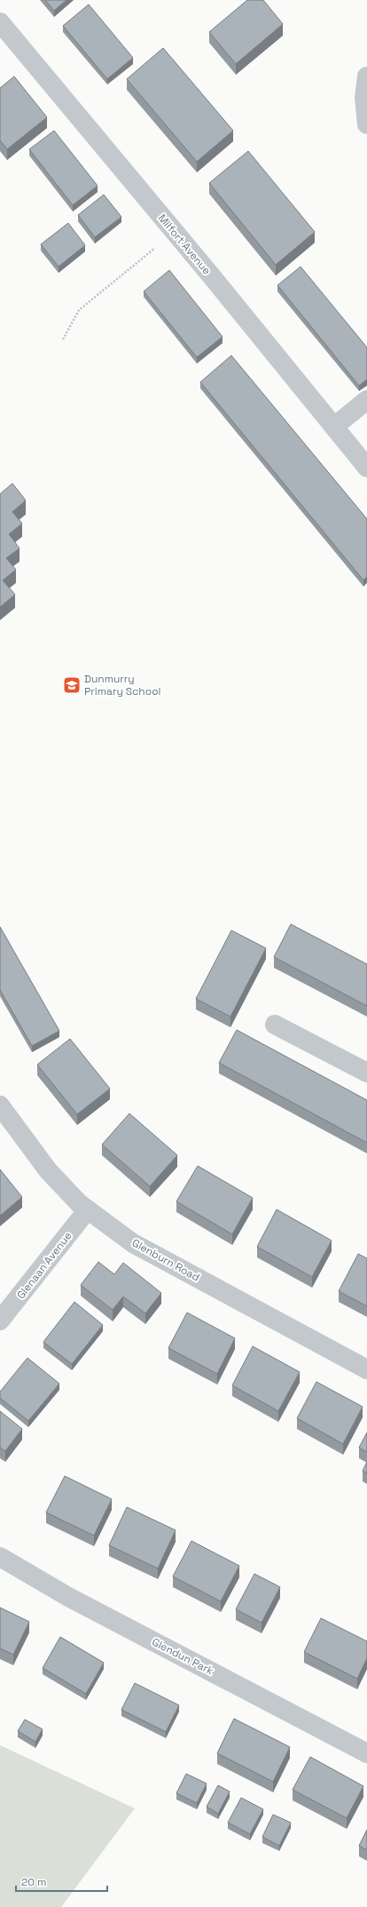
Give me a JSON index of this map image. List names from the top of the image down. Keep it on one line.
{"streets":{"street":["Milfort Avenue","Glenburn Road","Glenaan Avenue","Glendun Park"]},"crossings":[["Glenburn Road","Glenaan Avenue"]],"places":{"school or university":["Dunmurry Primary School"]},"scale_bar":"20 m"}
